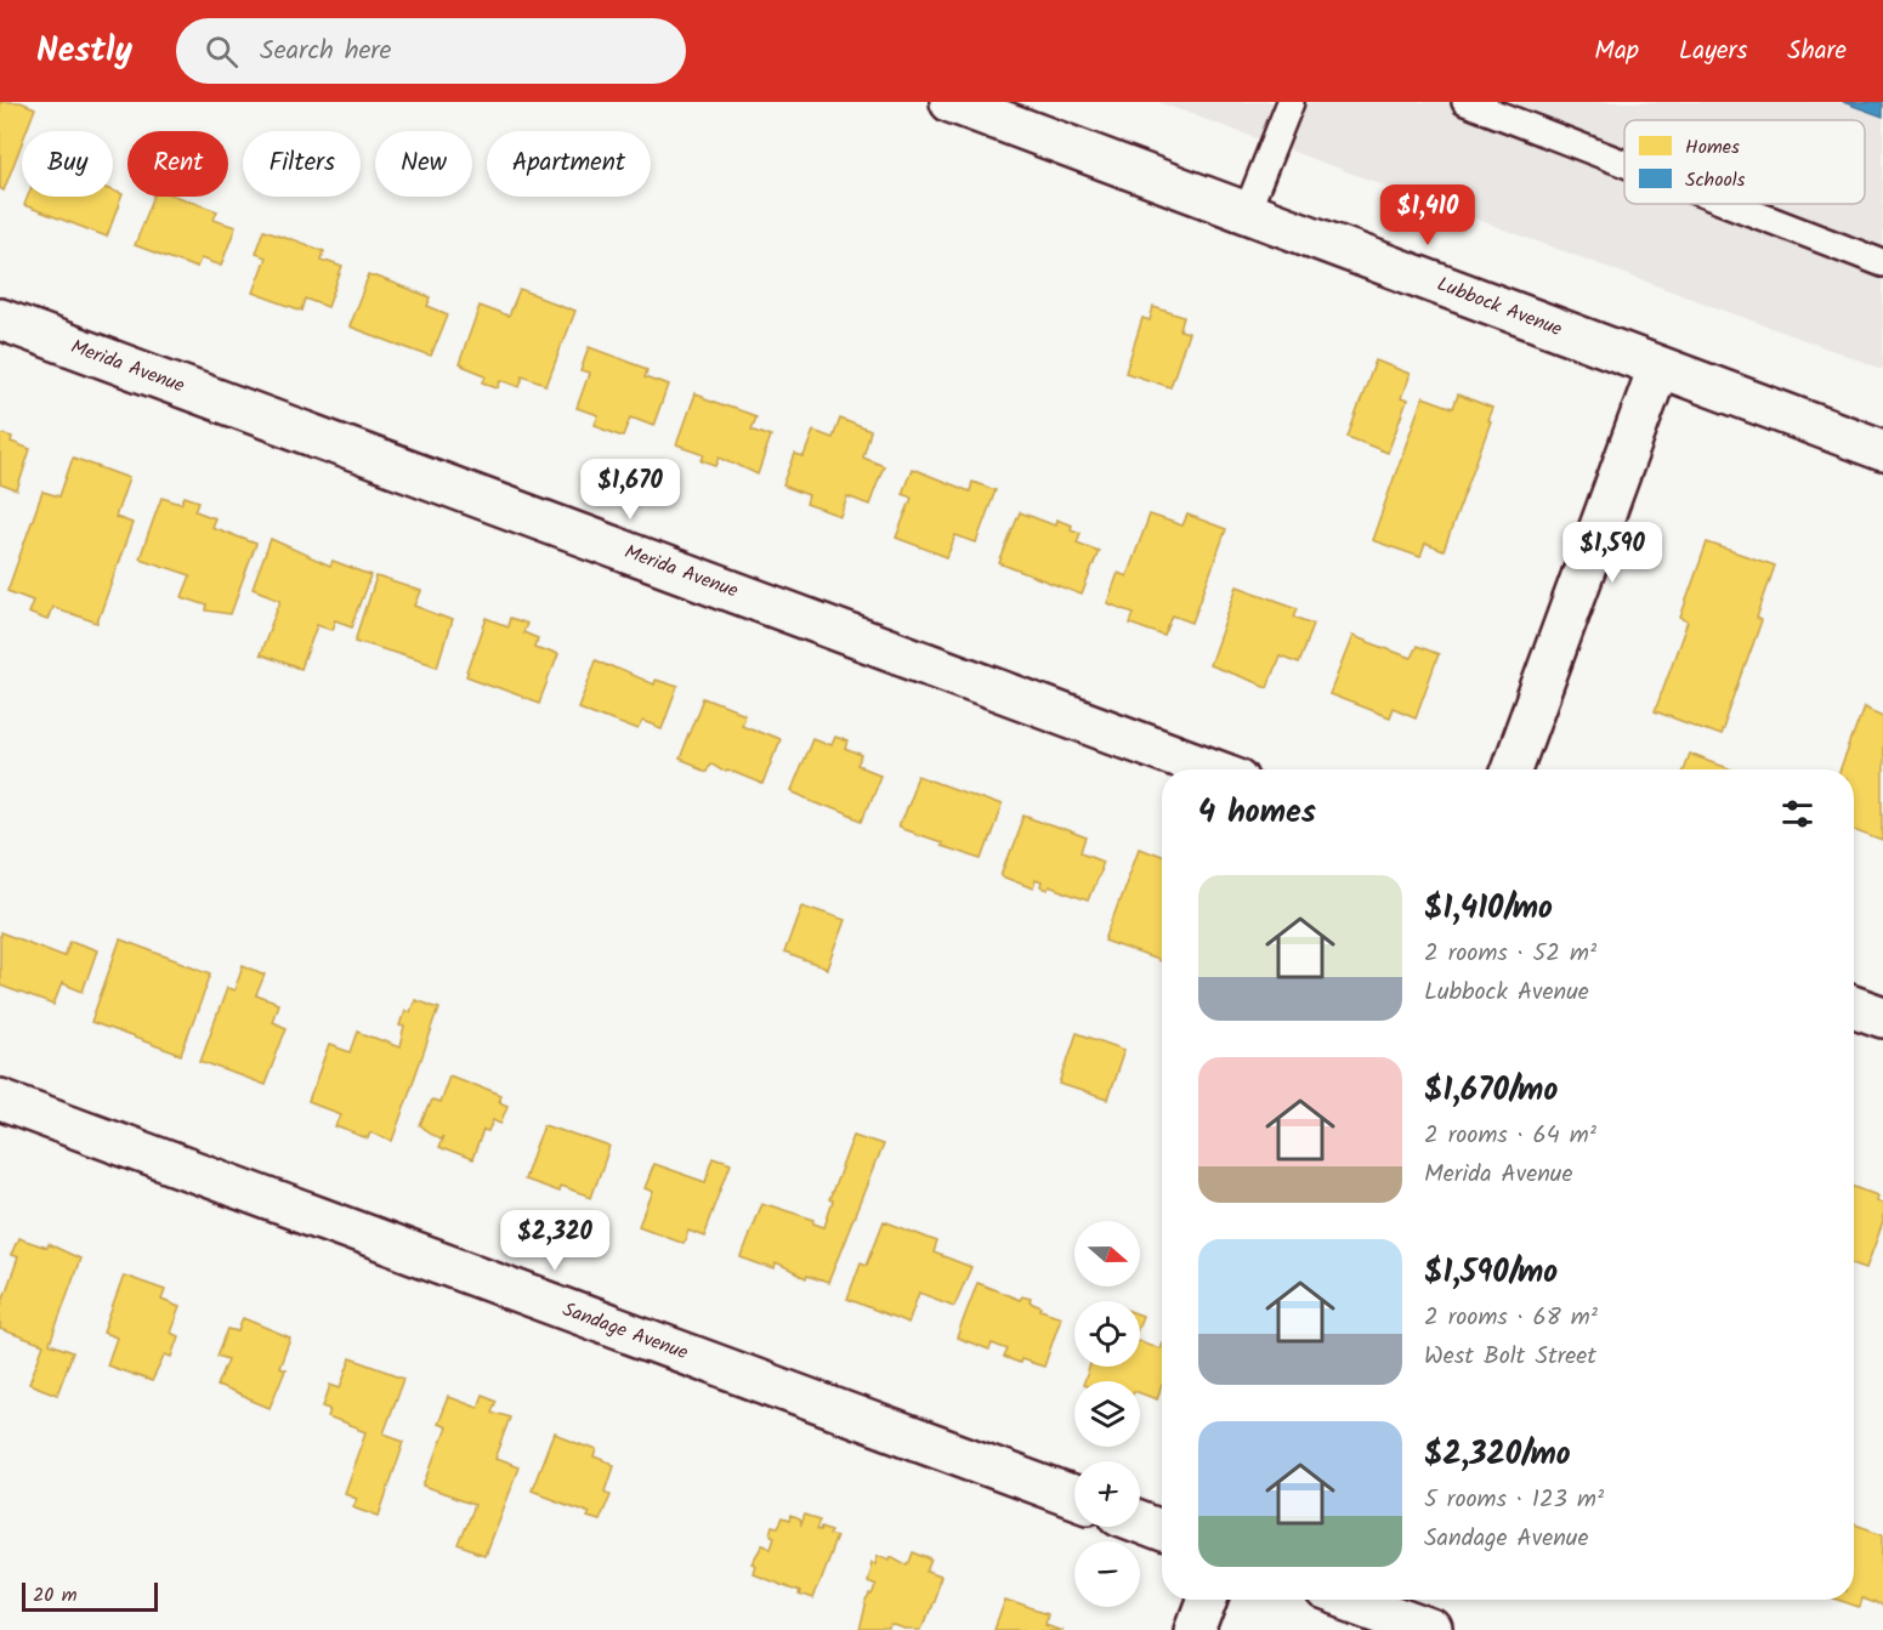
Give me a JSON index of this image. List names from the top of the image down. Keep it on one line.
{"streets":{"street":["Lubbock Avenue","Merida Avenue","Sandage Avenue"]},"legend":["Homes","Schools"],"scale_bar":"20 m","north":"right","page":{"header":"Nestly","search":"Search here","nav":["Map","Layers","Share"],"chip":["Buy","Rent","Filters","New","Apartment"],"price":["$1,410","$1,670","$1,590","$2,320"],"heading":"4 homes","list":[{"name":"$1,410/mo","note":"2 rooms · 52 m² · Lubbock Avenue"},{"name":"$1,670/mo","note":"2 rooms · 64 m² · Merida Avenue"},{"name":"$1,590/mo","note":"2 rooms · 68 m² · West Bolt Street"},{"name":"$2,320/mo","note":"5 rooms · 123 m² · Sandage Avenue"}],"map_buttons":["+","−"],"scale":"20 m"}}
